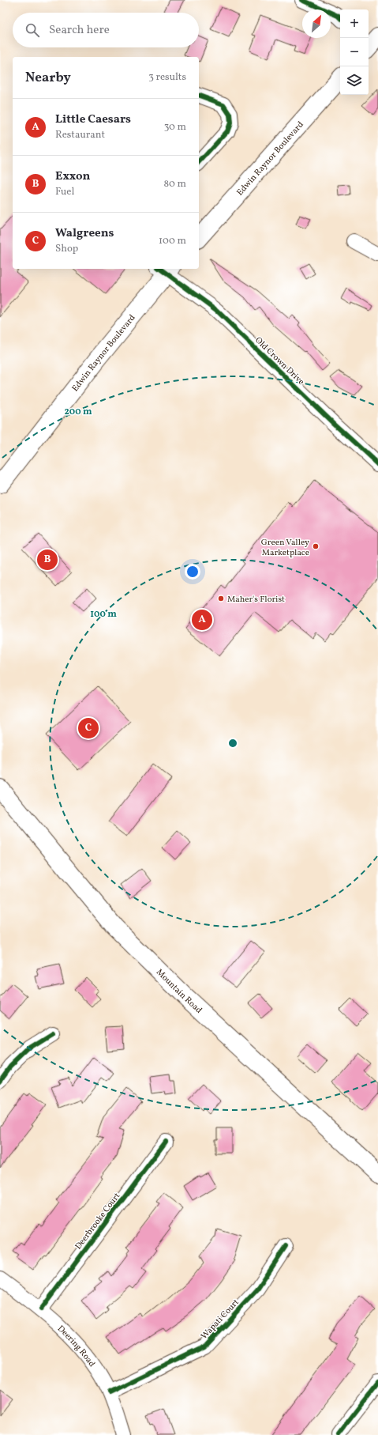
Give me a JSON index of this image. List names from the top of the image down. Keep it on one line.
{"streets":{"main road":["Edwin Raynor Boulevard","Mountain Road"],"street":["Old Crown Drive","Deerbrooke Court","Wapati Court","Deering Road"]},"crossings":[["Edwin Raynor Boulevard","Old Crown Drive"],["Deerbrooke Court","Deering Road"],["Wapati Court","Deering Road"]],"places":["Green Valley Marketplace","Maher's Florist"],"north":"top right","page":{"map_buttons":["+","−"],"search":"Search here","heading":["Nearby","3 results"],"list":[{"mark":"A","name":"Little Caesars","note":"Restaurant","value":"30 m"},{"mark":"B","name":"Exxon","note":"Fuel","value":"80 m"},{"mark":"C","name":"Walgreens","note":"Shop","value":"100 m"}],"pins":["B","A","C"]},"rings":["200 m","100 m"]}
